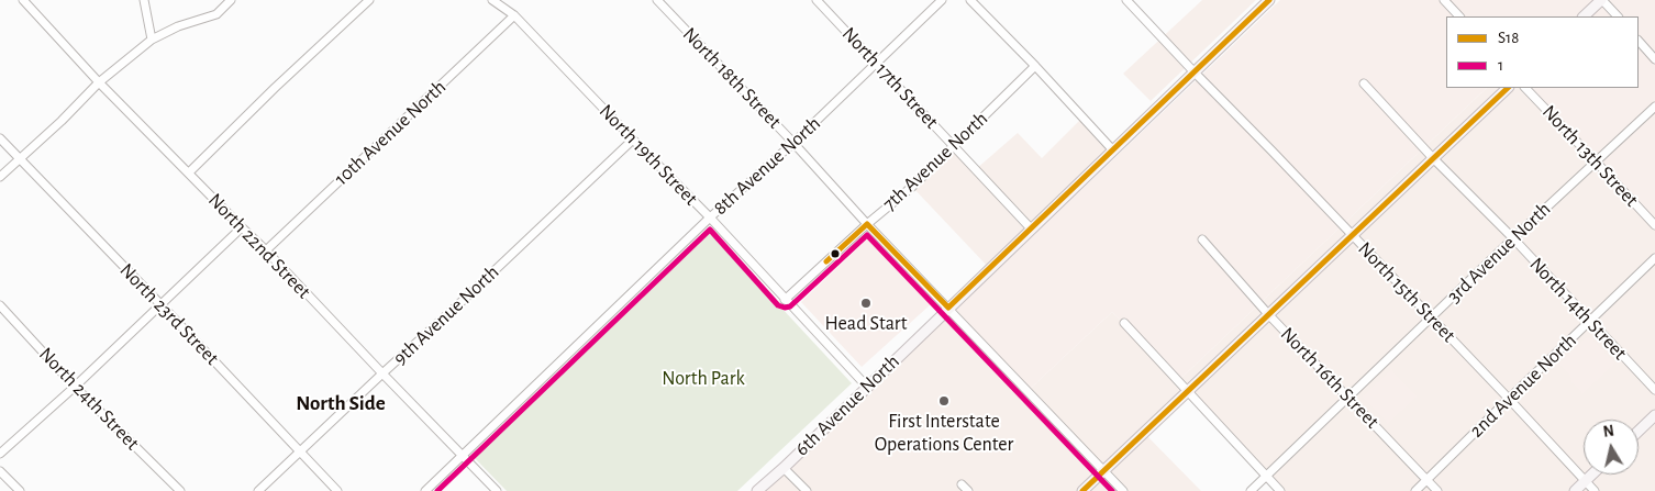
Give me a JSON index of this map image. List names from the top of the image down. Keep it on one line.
{"streets":{"main road":["6th Avenue North"],"street":["North 18th Street","North 17th Street","10th Avenue North","North 19th Street","North 13th Street","7th Avenue North","8th Avenue North","North 22nd Street","3rd Avenue North","North 15th Street","North 14th Street","North 23rd Street","9th Avenue North","North 16th Street","2nd Avenue North","North 24th Street"]},"crossings":[["North 18th Street","7th Avenue North"],["North 18th Street","8th Avenue North"],["North 18th Street","6th Avenue North"],["North 17th Street","7th Avenue North"],["North 17th Street","8th Avenue North"],["North 17th Street","6th Avenue North"],["10th Avenue North","North 19th Street"],["10th Avenue North","North 22nd Street"],["North 19th Street","7th Avenue North"],["North 19th Street","8th Avenue North"],["North 19th Street","9th Avenue North"],["North 19th Street","6th Avenue North"],["North 13th Street","3rd Avenue North"],["8th Avenue North","North 22nd Street"],["North 22nd Street","9th Avenue North"],["3rd Avenue North","North 15th Street"],["3rd Avenue North","North 14th Street"],["3rd Avenue North","North 16th Street"],["North 15th Street","2nd Avenue North"],["North 15th Street","6th Avenue North"],["North 14th Street","2nd Avenue North"],["North 23rd Street","9th Avenue North"],["North 16th Street","2nd Avenue North"]],"districts":["North Side"],"parks":["North Park"],"places":["Head Start","First Interstate Operations Center"],"lines":["transit line S18","transit line 1"],"legend":["S18","1"],"north":"top"}
